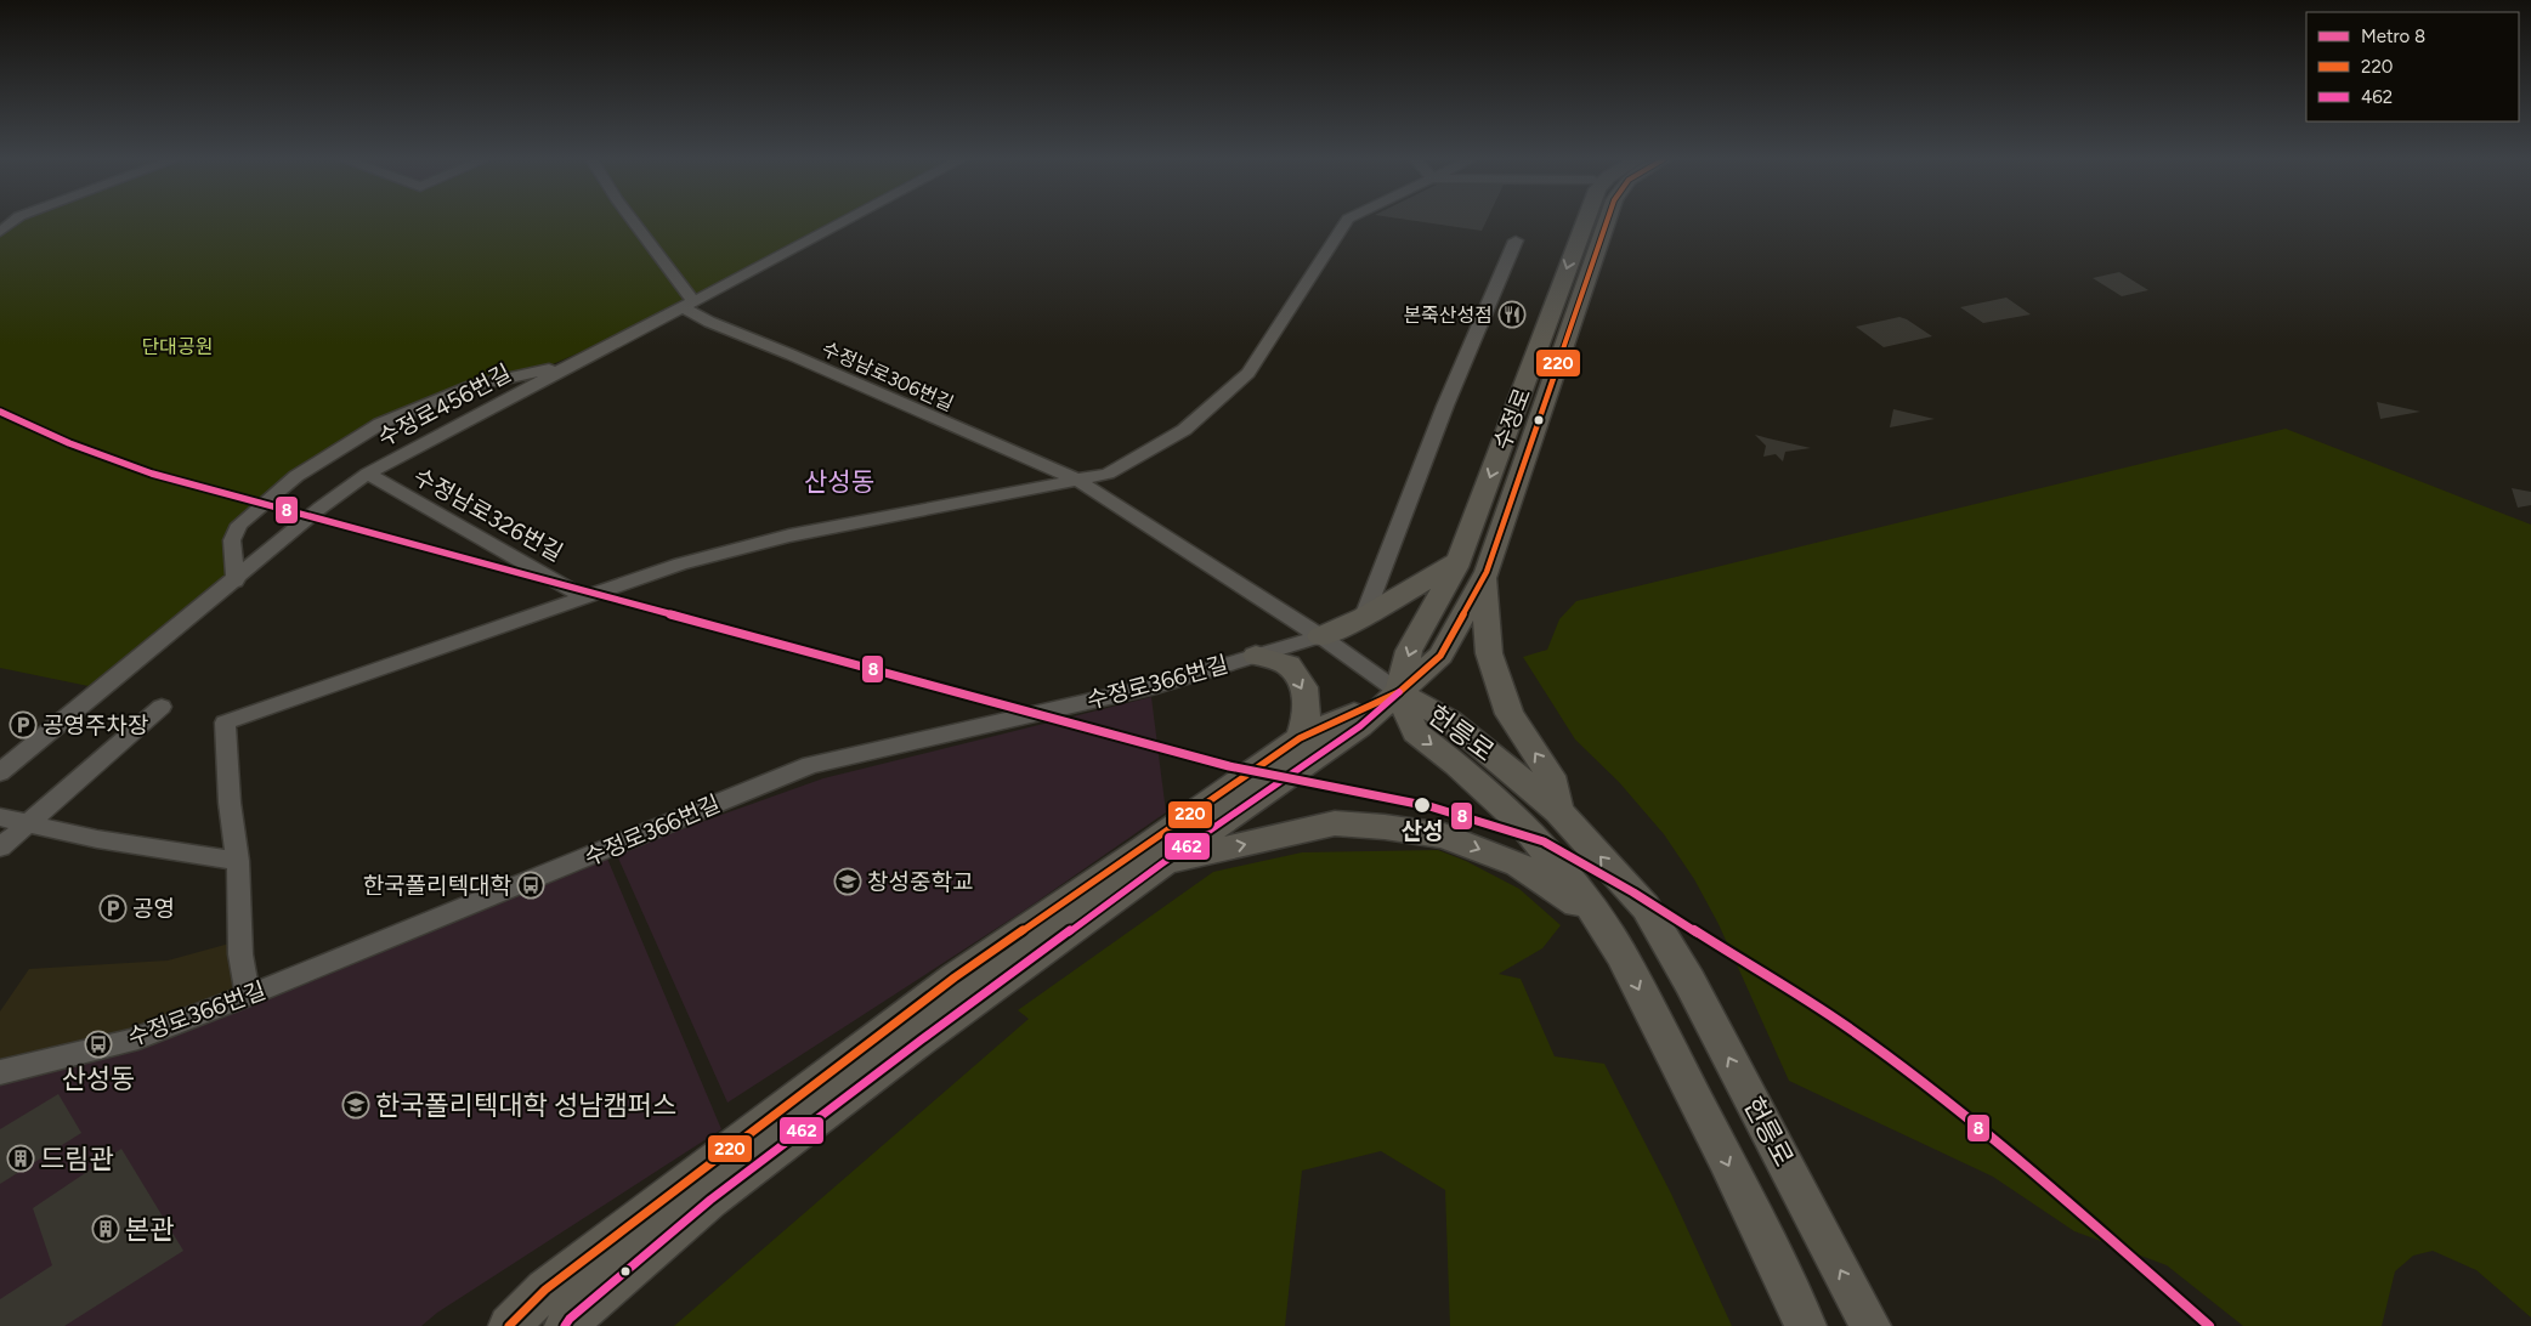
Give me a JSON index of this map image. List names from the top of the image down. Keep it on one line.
{"streets":{"main road":["수정로","헌릉로"],"street":["수정남로306번길","수정로456번길","수정남로326번길","수정로366번길"]},"crossings":[["수정남로306번길","수정로456번길"],["수정로456번길","수정남로326번길"],["수정로","헌릉로"]],"districts":["산성동"],"parks":["단대공원"],"places":{"restaurant":["본죽산성점"],"parking":["공영주차장","공영"],"other":["산성"],"school or university":["창성중학교","한국폴리텍대학 성남캠퍼스"],"bus stop":["한국폴리텍대학","산성동"],"building":["드림관","본관"]},"lines":["transit line 220","metro line 8","transit line 462"],"legend":["Metro 8","220","462"]}
